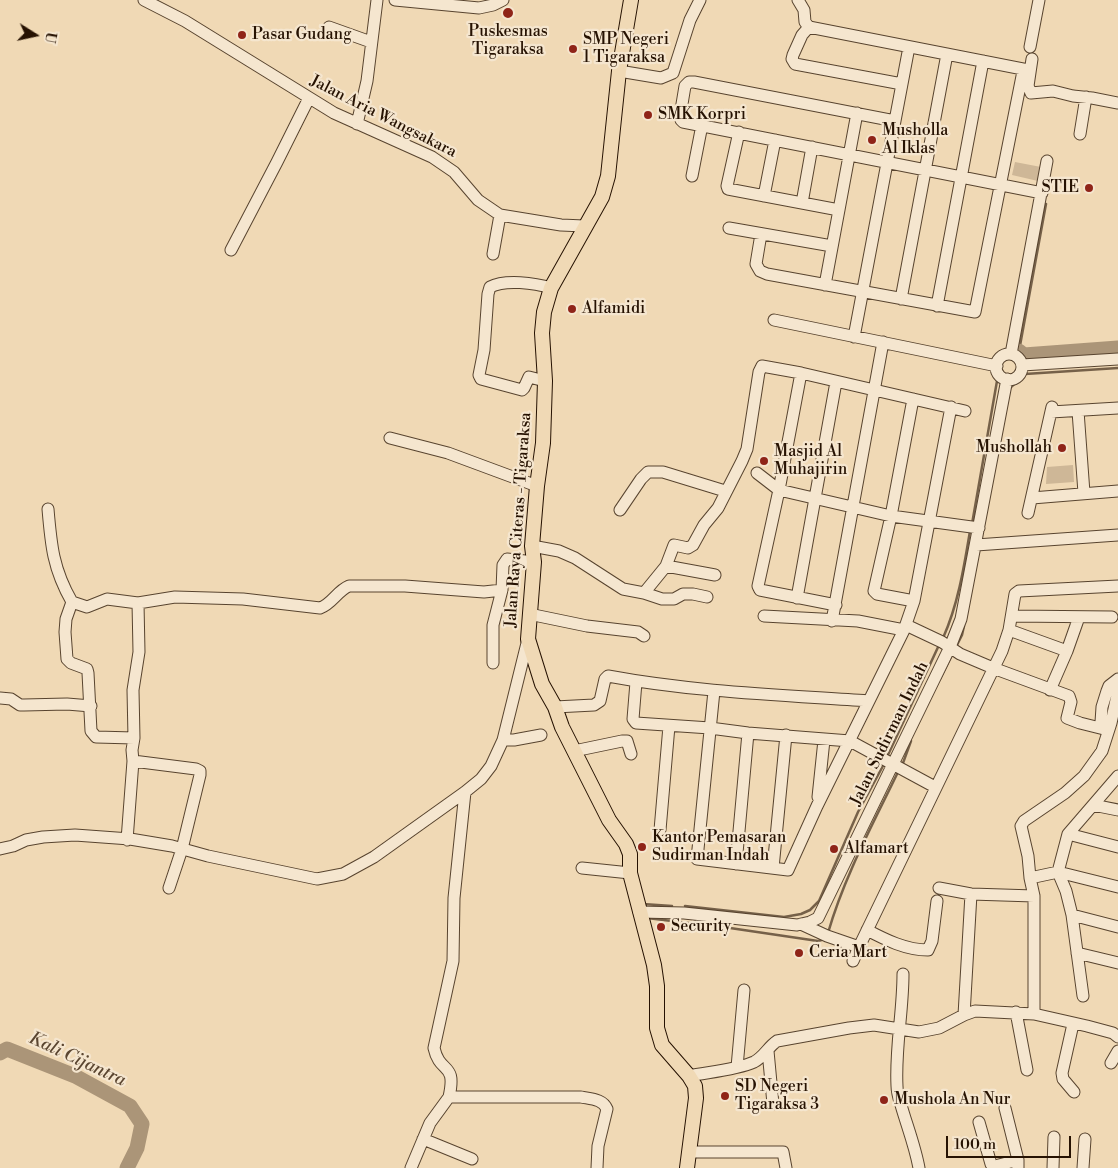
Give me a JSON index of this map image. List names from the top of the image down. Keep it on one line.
{"streets":{"main road":["Jalan Raya Citeras - Tigaraksa"],"street":["Jalan Aria Wangsakara","Jalan Sudirman Indah"]},"crossings":[["Jalan Aria Wangsakara","Jalan Raya Citeras - Tigaraksa"]],"water":["Kali Cijantra"],"places":["Puskesmas Tigaraksa","Pasar Gudang","SMP Negeri 1 Tigaraksa","SMK Korpri","Musholla Al Iklas","STIE","Alfamidi","Mushollah","Masjid Al Muhajirin","Kantor Pemasaran Sudirman Indah","Alfamart","Security","Ceria Mart","SD Negeri Tigaraksa 3","Mushola An Nur"],"scale_bar":"100 m","north":"right"}
